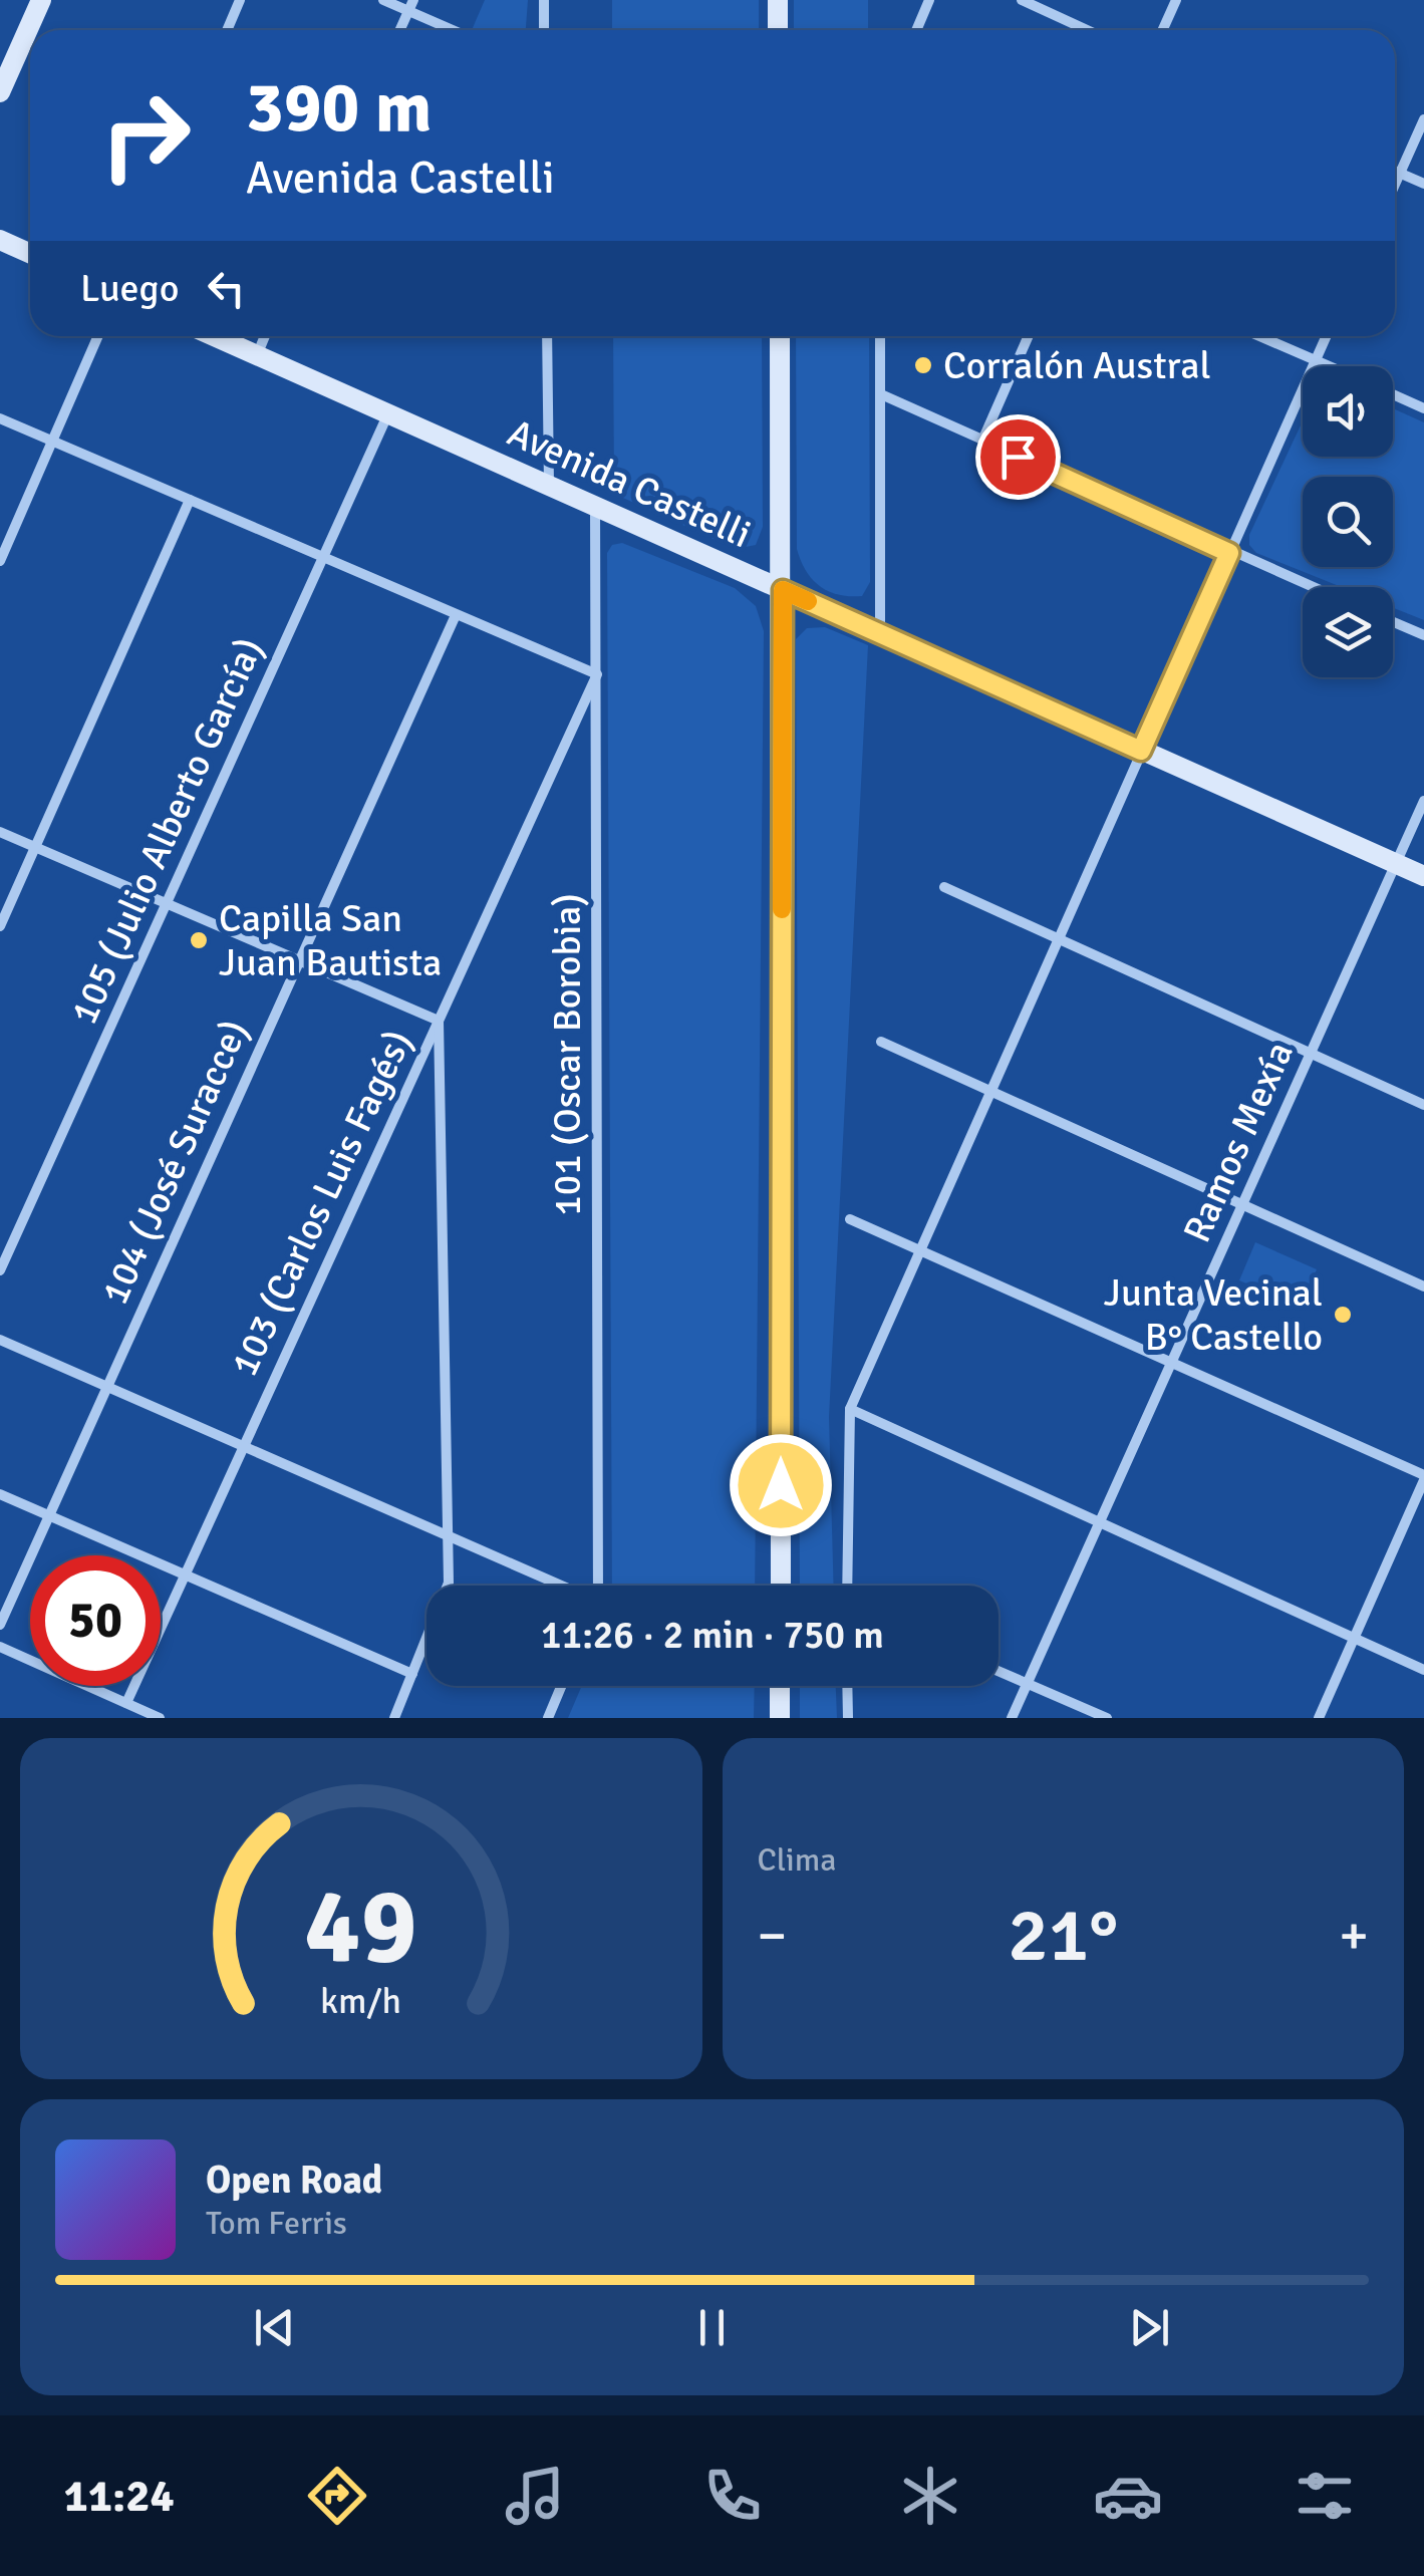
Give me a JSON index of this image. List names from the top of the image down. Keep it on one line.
{"streets":{"main road":["Avenida Castelli"],"street":["105 (Julio Alberto García)","101 (Oscar Borobia)","Ramos Mexía","104 (José Suracce)","103 (Carlos Luis Fagés)"]},"crossings":[["Avenida Castelli","105 (Julio Alberto García)"],["Avenida Castelli","101 (Oscar Borobia)"],["Avenida Castelli","Ramos Mexía"],["101 (Oscar Borobia)","103 (Carlos Luis Fagés)"]],"places":["Corralón Austral","Capilla San Juan Bautista","Junta Vecinal B° Castello"],"page":{"turn":["390 m","Avenida Castelli"],"then":"Luego","limit":"50","trip":"11:26 · 2 min · 750 m","tile":"Clima","heat":["−","21°","+"],"song":["Open Road","Tom Ferris"],"tabs":"11:24","gauge":["49","km/h"]}}
